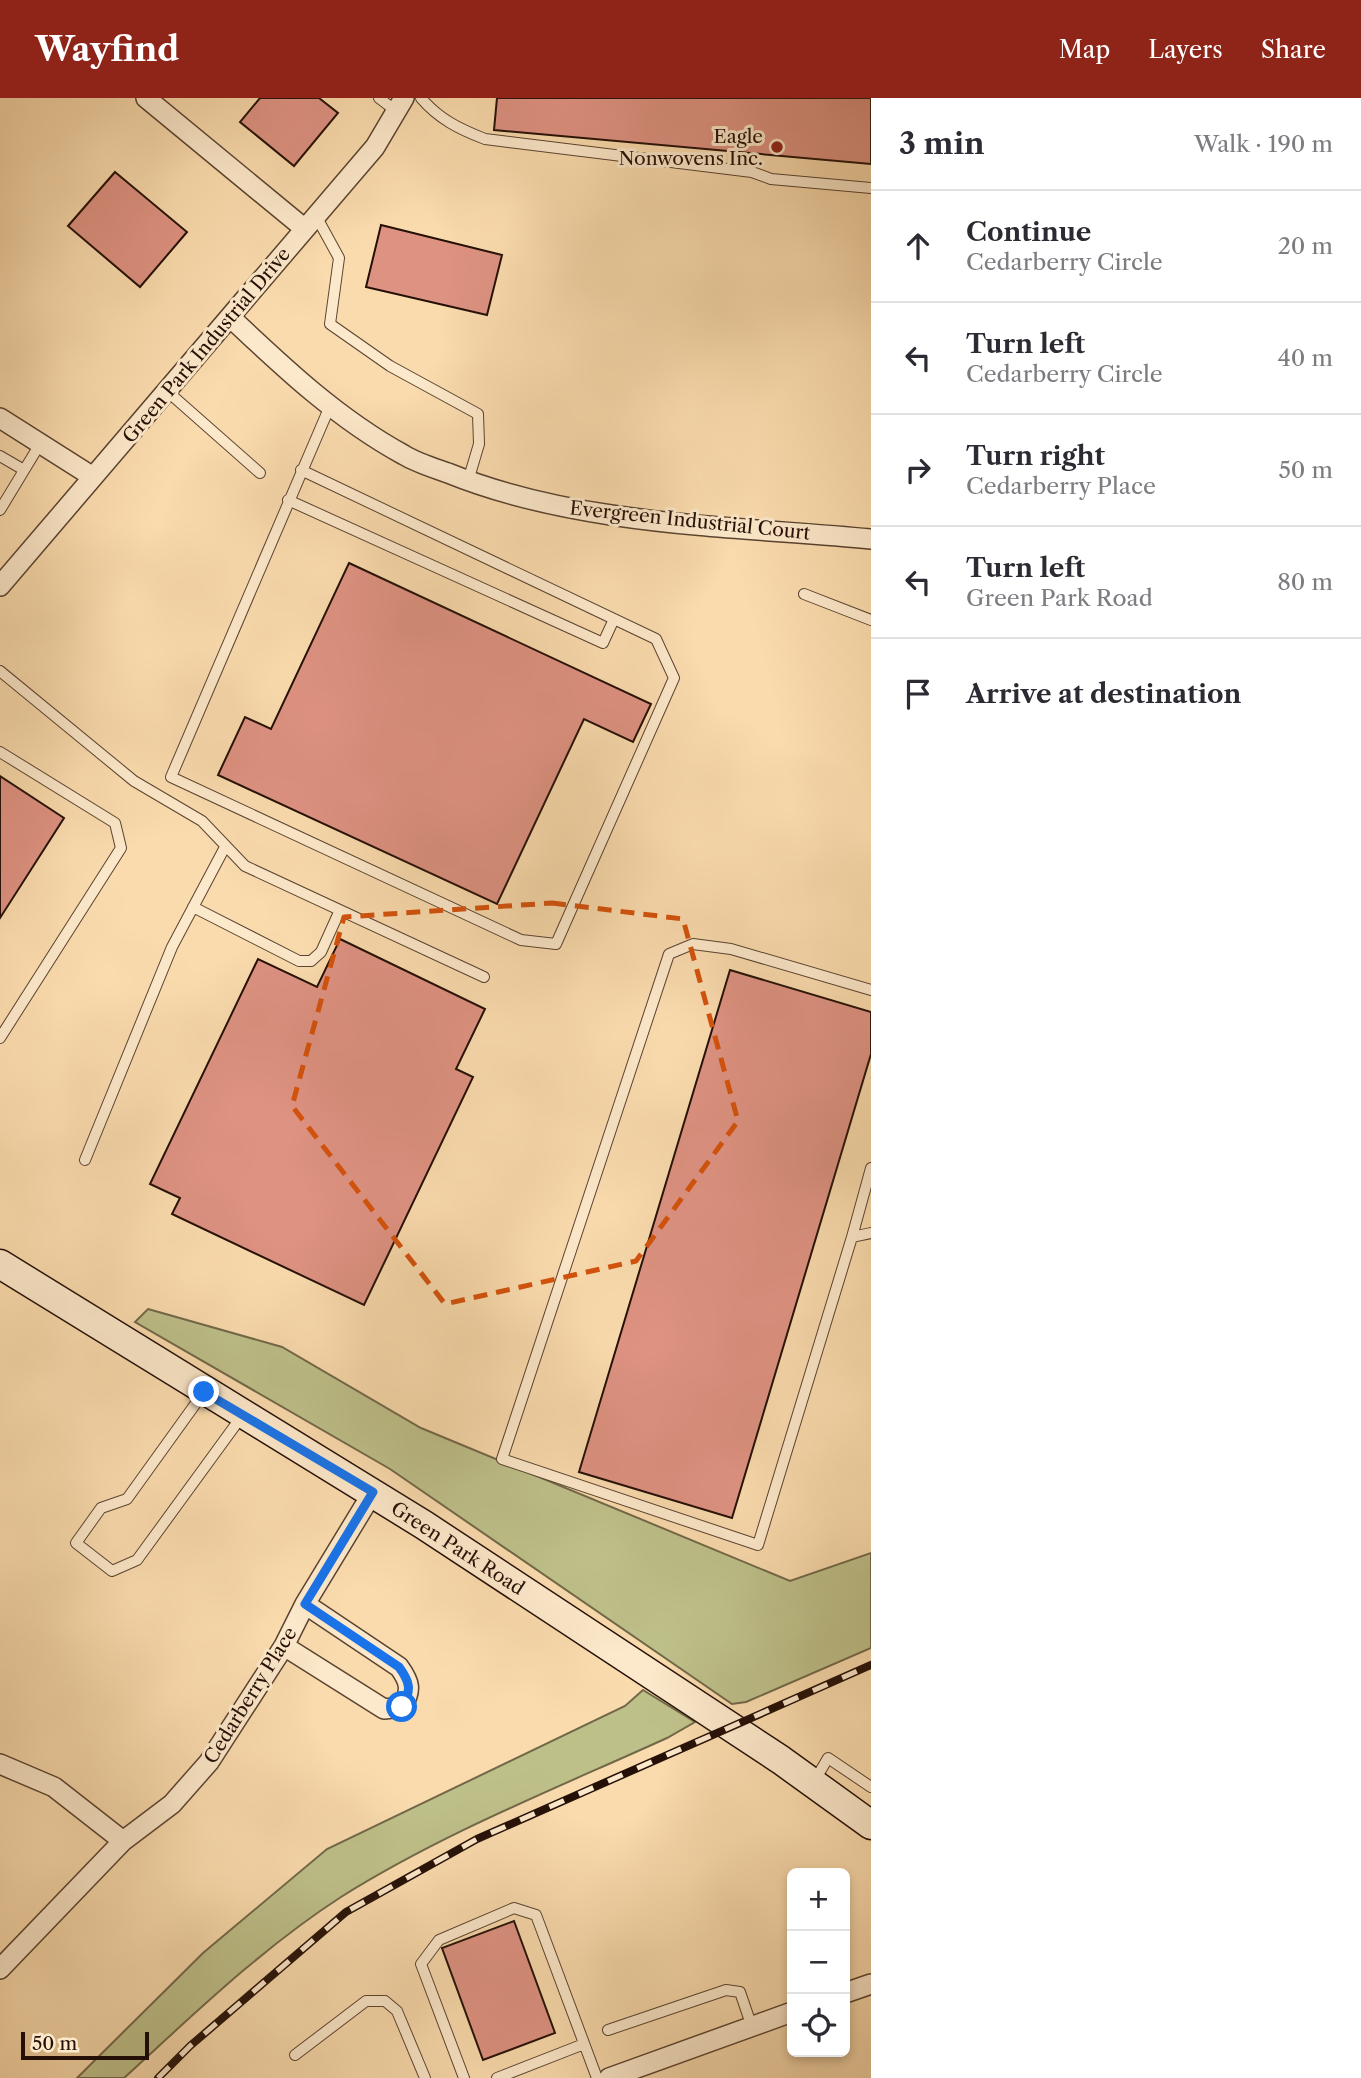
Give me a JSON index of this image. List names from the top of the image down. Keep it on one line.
{"streets":{"street":["Green Park Industrial Drive","Evergreen Industrial Court","Green Park Road","Cedarberry Place"]},"crossings":[["Green Park Industrial Drive","Evergreen Industrial Court"],["Green Park Road","Cedarberry Place"]],"places":["Eagle Nonwovens Inc."],"scale_bar":"50 m","page":{"header":"Wayfind","nav":["Map","Layers","Share"],"heading":["3 min","Walk · 190 m"],"list":[["Continue","Cedarberry Circle","20 m"],["Turn left","Cedarberry Circle","40 m"],["Turn right","Cedarberry Place","50 m"],["Turn left","Green Park Road","80 m"],"Arrive at destination"],"map_buttons":["+","−"],"scale":"50 m"}}
